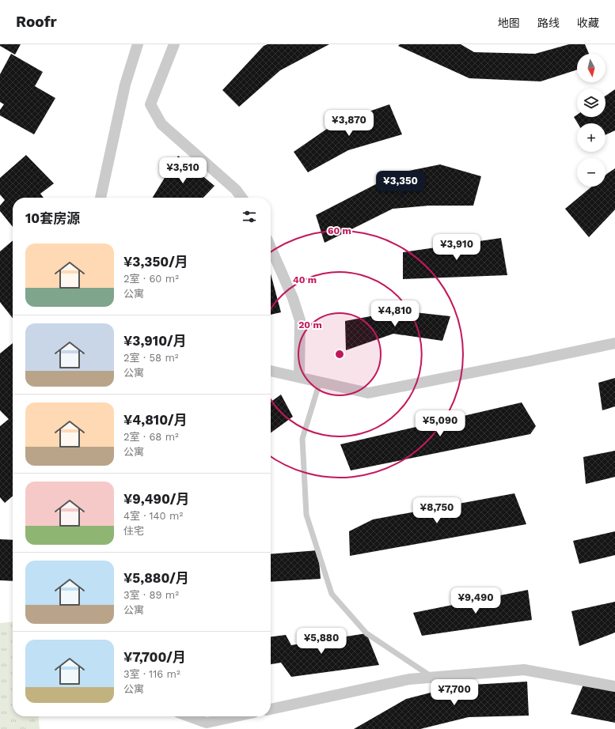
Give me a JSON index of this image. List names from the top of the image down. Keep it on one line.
{"north":"bottom","page":{"header":"Roofr","nav":["地图","路线","收藏"],"map_buttons":["+","−"],"price":["¥3,870","¥3,510","¥3,350","¥3,910","¥4,810","¥5,090","¥8,750","¥9,490","¥5,880","¥7,700"],"heading":"10套房源","list":[{"name":"¥3,350/月","note":"2室 · 60 m² · 公寓"},{"name":"¥3,910/月","note":"2室 · 58 m² · 公寓"},{"name":"¥4,810/月","note":"2室 · 68 m² · 公寓"},{"name":"¥9,490/月","note":"4室 · 140 m² · 住宅"},{"name":"¥5,880/月","note":"3室 · 89 m² · 公寓"},{"name":"¥7,700/月","note":"3室 · 116 m² · 公寓"}]},"rings":["60 m","40 m","20 m"]}
